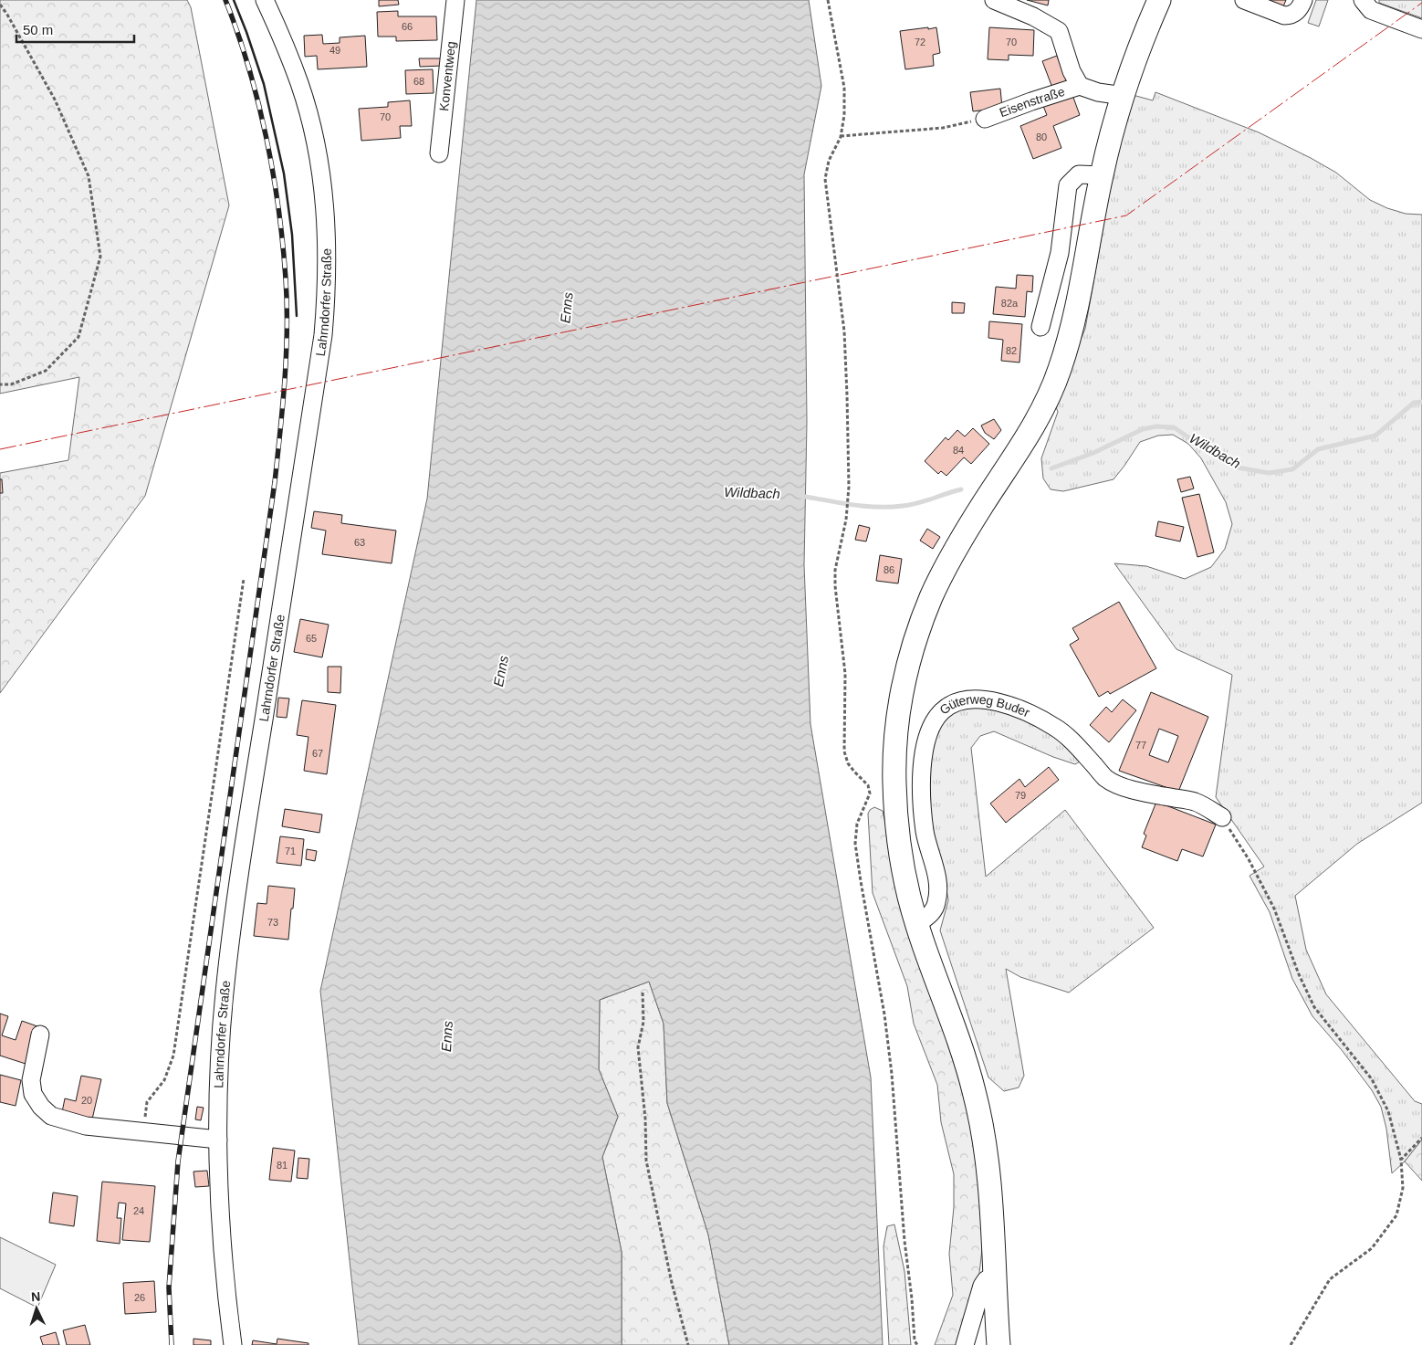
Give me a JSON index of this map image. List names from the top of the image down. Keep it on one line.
{"streets":{"street":["Konventweg","Eisenstraße","Lahrndorfer Straße","Güterweg Buder"]},"water":["Enns","Wildbach"],"house_numbers":["66","72","70","49","68","70","80","82a","82","84","63","86","65","77","67","79","71","73","20","81","24","26"],"scale_bar":"50 m","north":"top"}
